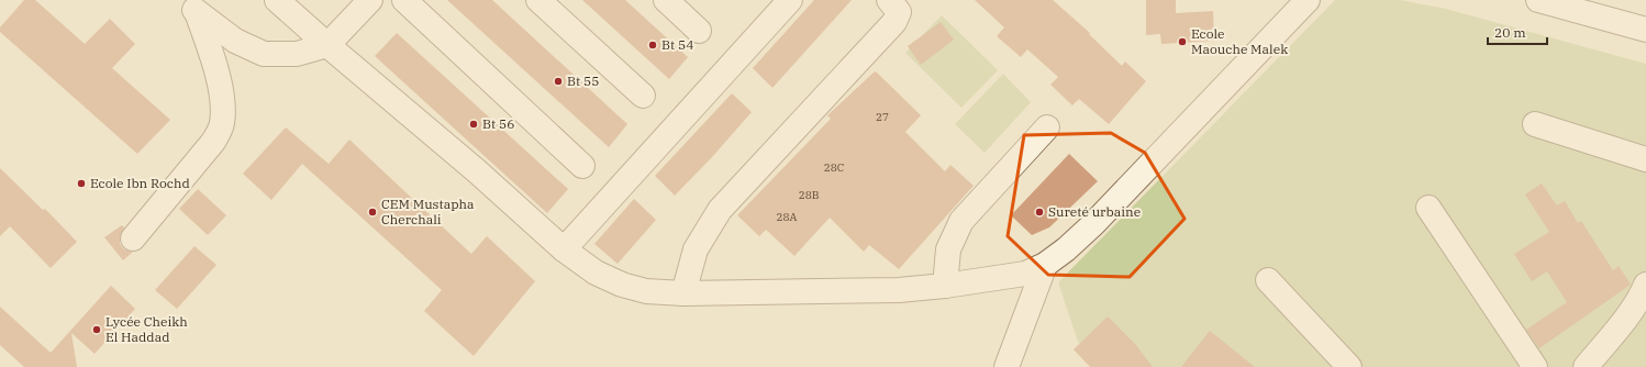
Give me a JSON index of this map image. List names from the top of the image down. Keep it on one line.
{"places":["Ecole Maouche Malek","Bt 54","Bt 55","Bt 56","Ecole Ibn Rochd","CEM Mustapha Cherchali","Sureté urbaine","Lycée Cheikh El Haddad"],"house_numbers":["27","28C","28B","28A"],"scale_bar":"20 m"}
